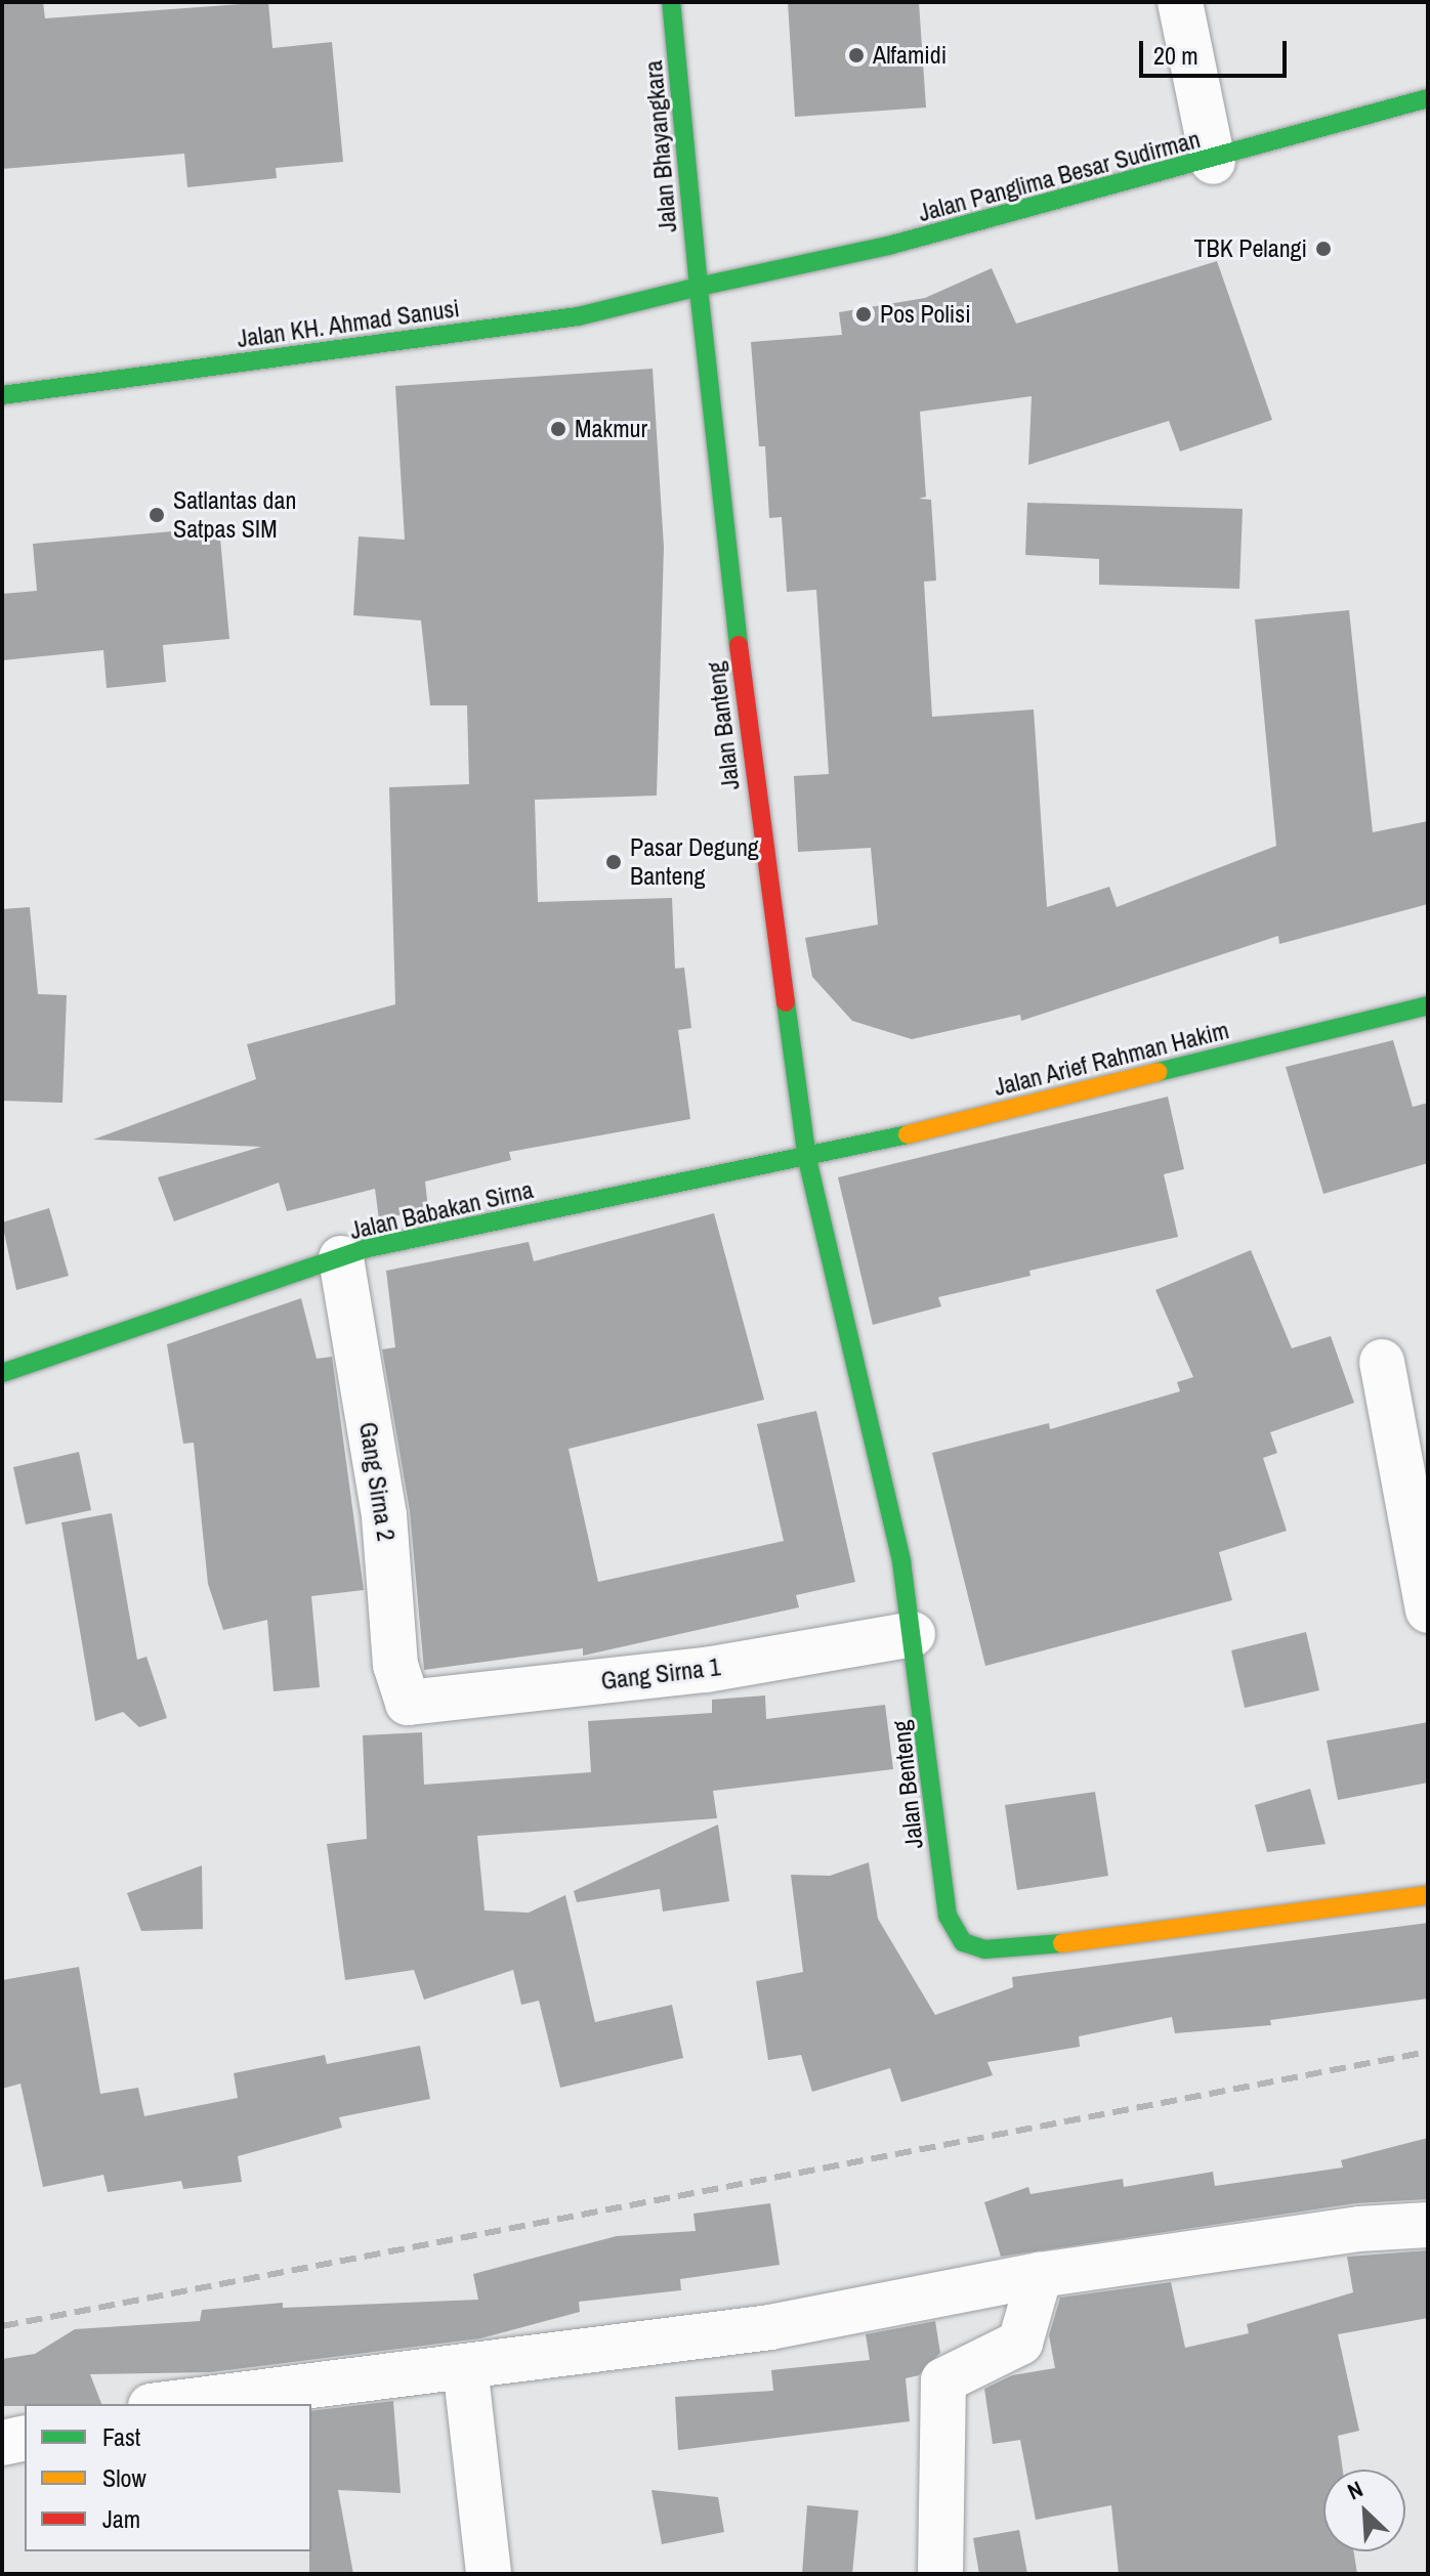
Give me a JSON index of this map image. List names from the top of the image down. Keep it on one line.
{"streets":{"main road":["Jalan Bhayangkara","Jalan Panglima Besar Sudirman","Jalan KH. Ahmad Sanusi","Jalan Banteng","Jalan Arief Rahman Hakim","Jalan Babakan Sirna","Jalan Benteng"],"street":["Gang Sirna 2","Gang Sirna 1"]},"crossings":[["Jalan Bhayangkara","Jalan Panglima Besar Sudirman"],["Jalan Bhayangkara","Jalan KH. Ahmad Sanusi"],["Jalan Bhayangkara","Jalan Banteng"],["Jalan Panglima Besar Sudirman","Jalan KH. Ahmad Sanusi"],["Jalan Panglima Besar Sudirman","Jalan Banteng"],["Jalan KH. Ahmad Sanusi","Jalan Banteng"],["Jalan Banteng","Jalan Arief Rahman Hakim"],["Jalan Banteng","Jalan Babakan Sirna"],["Jalan Banteng","Jalan Benteng"],["Jalan Arief Rahman Hakim","Jalan Babakan Sirna"],["Jalan Arief Rahman Hakim","Jalan Benteng"],["Jalan Babakan Sirna","Gang Sirna 2"],["Jalan Babakan Sirna","Jalan Benteng"],["Gang Sirna 2","Gang Sirna 1"],["Gang Sirna 1","Jalan Benteng"]],"places":["Alfamidi","TBK Pelangi","Pos Polisi","Makmur","Satlantas dan Satpas SIM","Pasar Degung Banteng"],"legend":["Fast","Slow","Jam"],"scale_bar":"20 m","north":"top left"}
